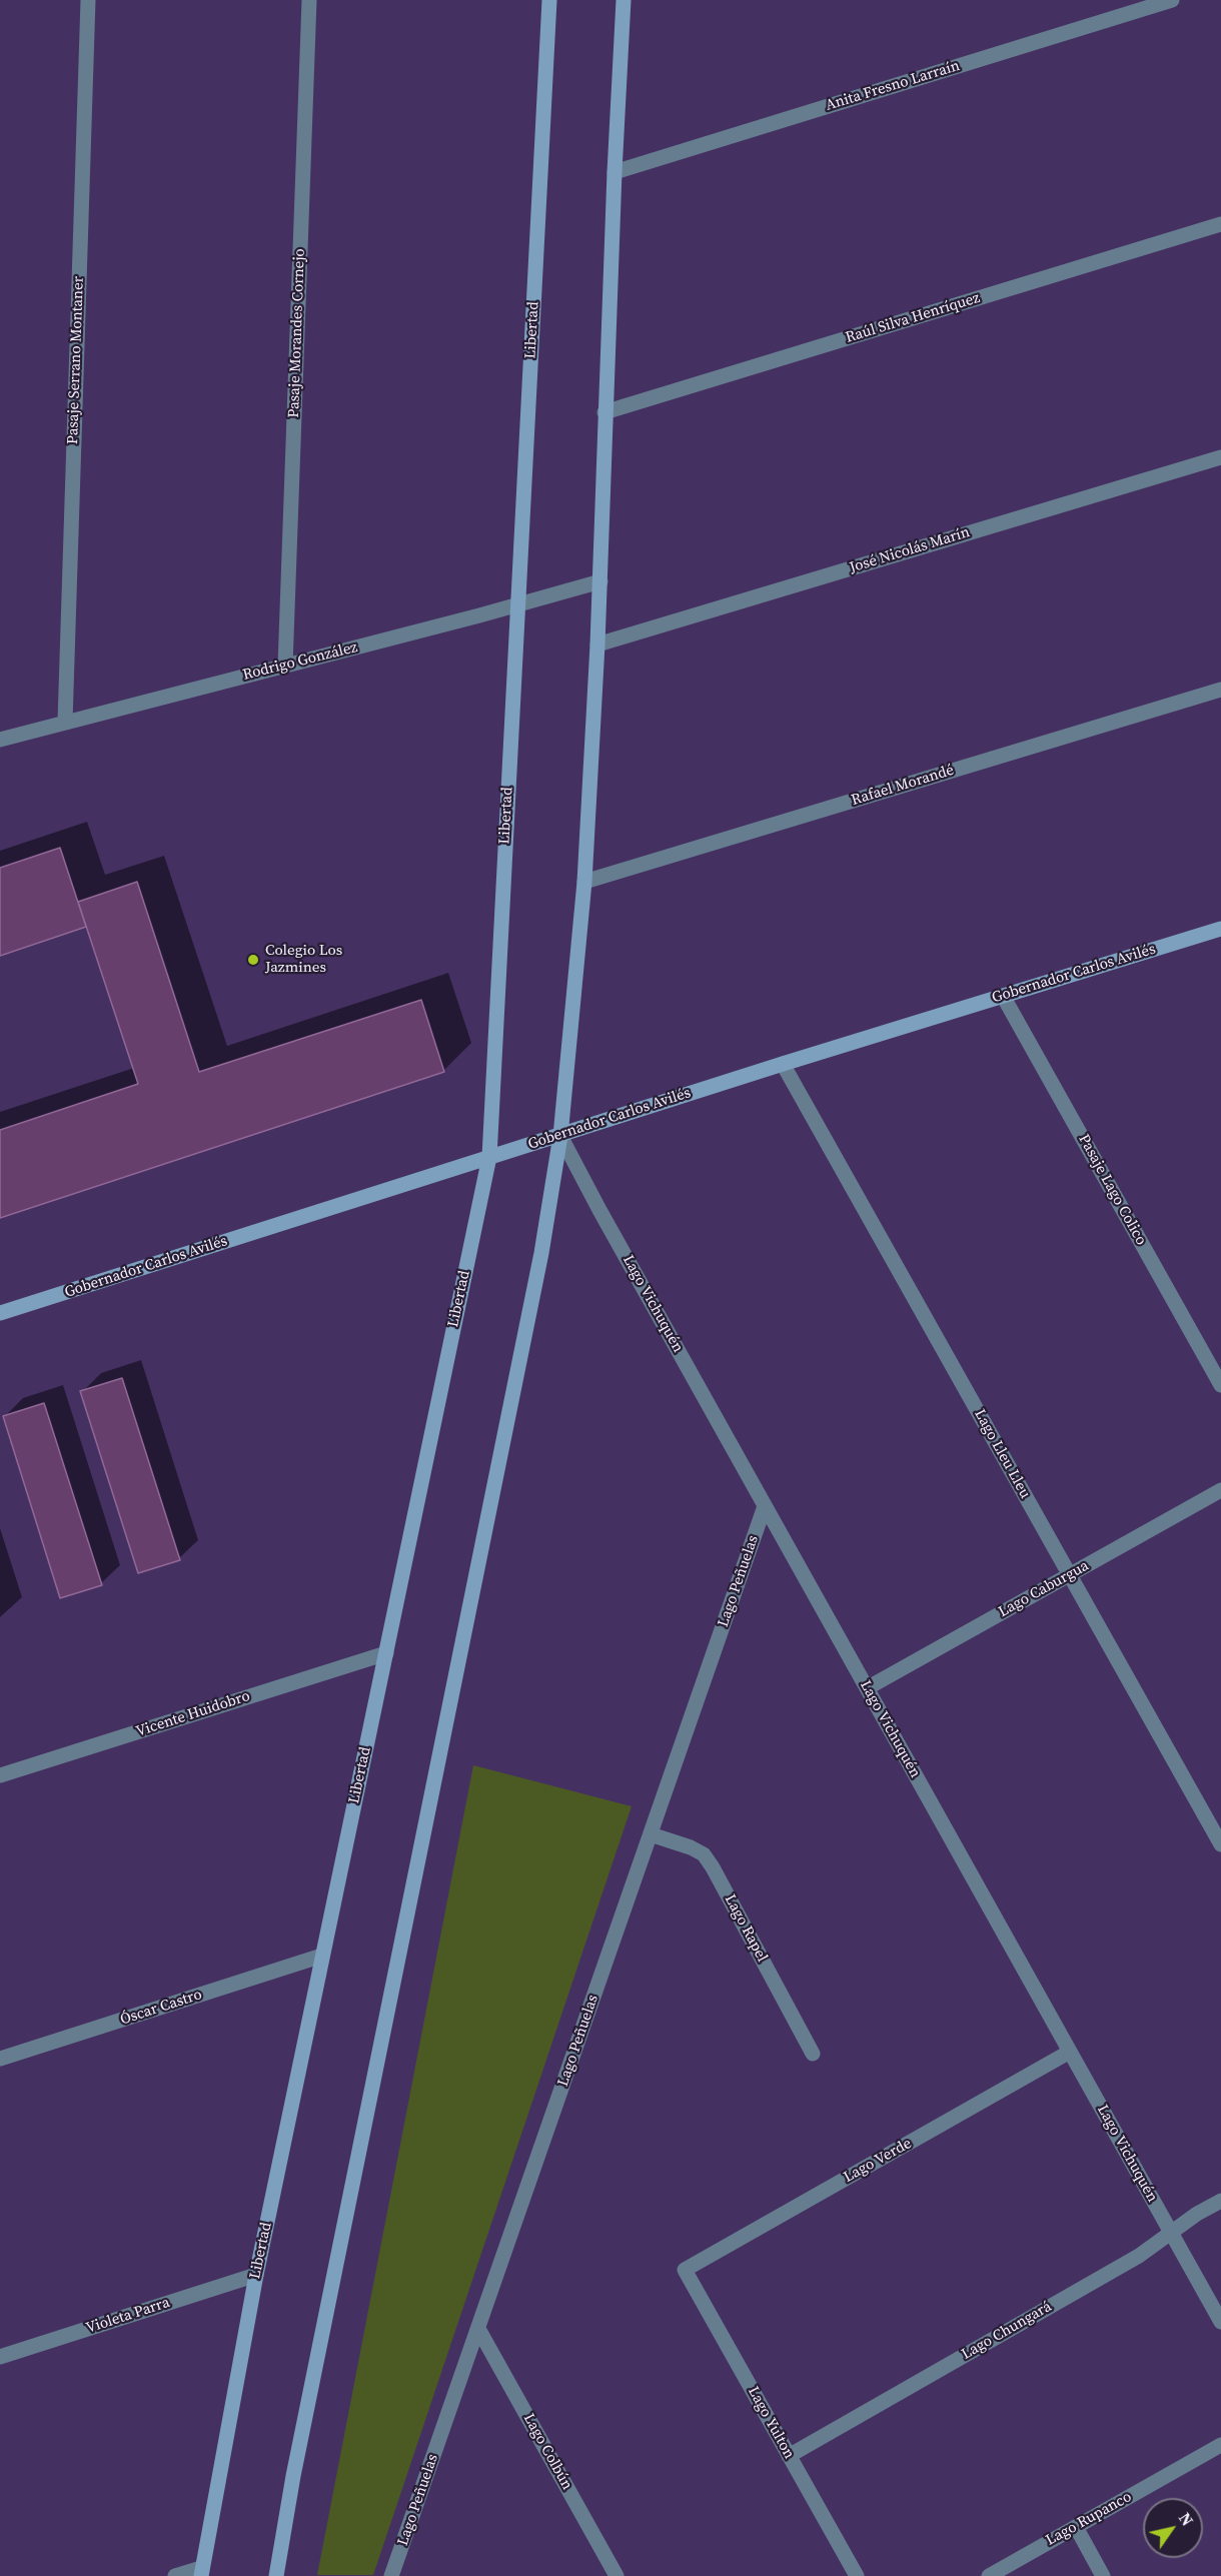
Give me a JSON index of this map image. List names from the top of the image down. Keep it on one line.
{"streets":{"street":["Anita Fresno Larraín","Raúl Silva Henríquez","Libertad","Pasaje Morandes Cornejo","Pasaje Serrano Montaner","José Nicolás Marín","Rodrigo González","Rafael Morandé","Gobernador Carlos Avilés","Pasaje Lago Colico","Lago Vichuquén","Lago Lleu Lleu","Lago Peñuelas","Lago Caburgua","Vicente Huidobro","Lago Rapel","Óscar Castro","Lago Verde","Violeta Parra","Lago Chungará","Lago Yulton","Lago Colbún","Lago Rupanco"]},"crossings":[["Libertad","Rodrigo González"],["Libertad","Gobernador Carlos Avilés"],["Libertad","Vicente Huidobro"],["Libertad","Óscar Castro"],["Libertad","Violeta Parra"],["Pasaje Morandes Cornejo","Rodrigo González"],["Pasaje Serrano Montaner","Rodrigo González"],["Gobernador Carlos Avilés","Pasaje Lago Colico"],["Gobernador Carlos Avilés","Lago Vichuquén"],["Gobernador Carlos Avilés","Lago Lleu Lleu"],["Lago Vichuquén","Lago Peñuelas"],["Lago Vichuquén","Lago Caburgua"],["Lago Vichuquén","Lago Verde"],["Lago Vichuquén","Lago Chungará"],["Lago Lleu Lleu","Lago Caburgua"],["Lago Peñuelas","Lago Rapel"],["Lago Peñuelas","Lago Colbún"],["Lago Verde","Lago Yulton"],["Lago Chungará","Lago Yulton"]],"places":["Colegio Los Jazmines"],"north":"top right"}
